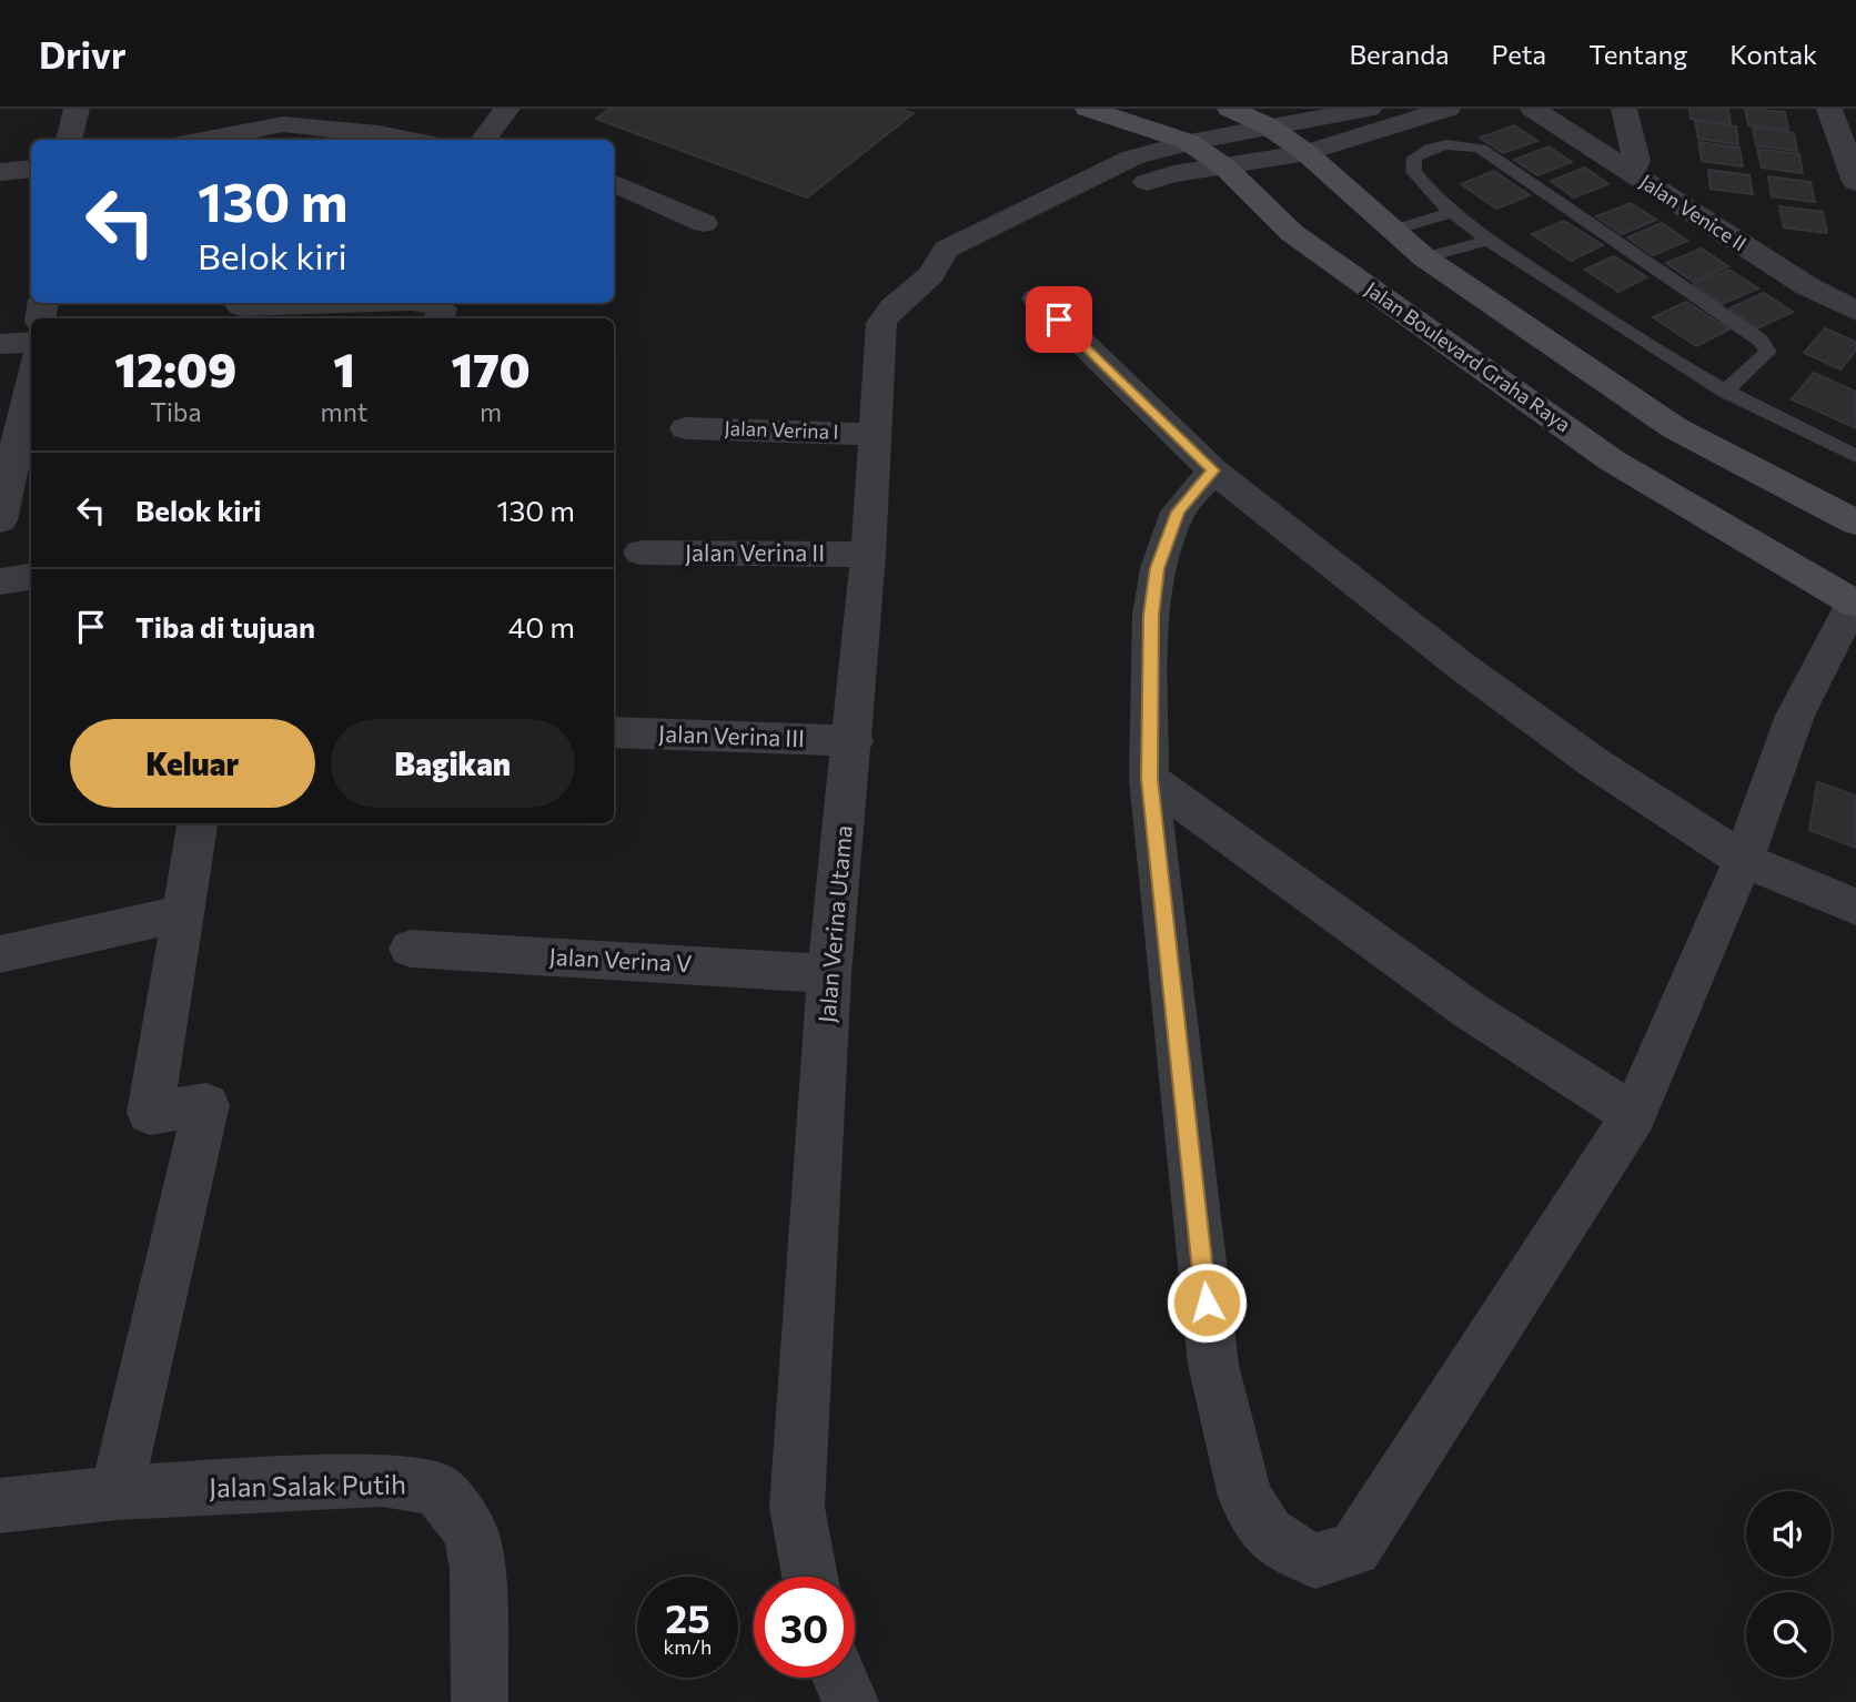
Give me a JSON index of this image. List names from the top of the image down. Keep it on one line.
{"streets":{"main road":["Jalan Boulevard Graha Raya"],"street":["Jalan Venice II","Jalan Verina I","Jalan Verina II","Jalan Verina III","Jalan Verina Utama","Jalan Verina V","Jalan Salak Putih"]},"crossings":[["Jalan Boulevard Graha Raya","Jalan Verina Utama"],["Jalan Verina I","Jalan Verina Utama"],["Jalan Verina II","Jalan Verina Utama"],["Jalan Verina III","Jalan Verina Utama"],["Jalan Verina Utama","Jalan Verina V"]],"page":{"header":"Drivr","nav":["Beranda","Peta","Tentang","Kontak"],"turn":["130 m","Belok kiri"],"eta":["12:09","Tiba","1","mnt","170","m"],"list":[{"name":"Belok kiri","value":"130 m"},{"name":"Tiba di tujuan","value":"40 m"}],"buttons":["Keluar","Bagikan"],"speed":"25 km/h","limit":"30"}}
